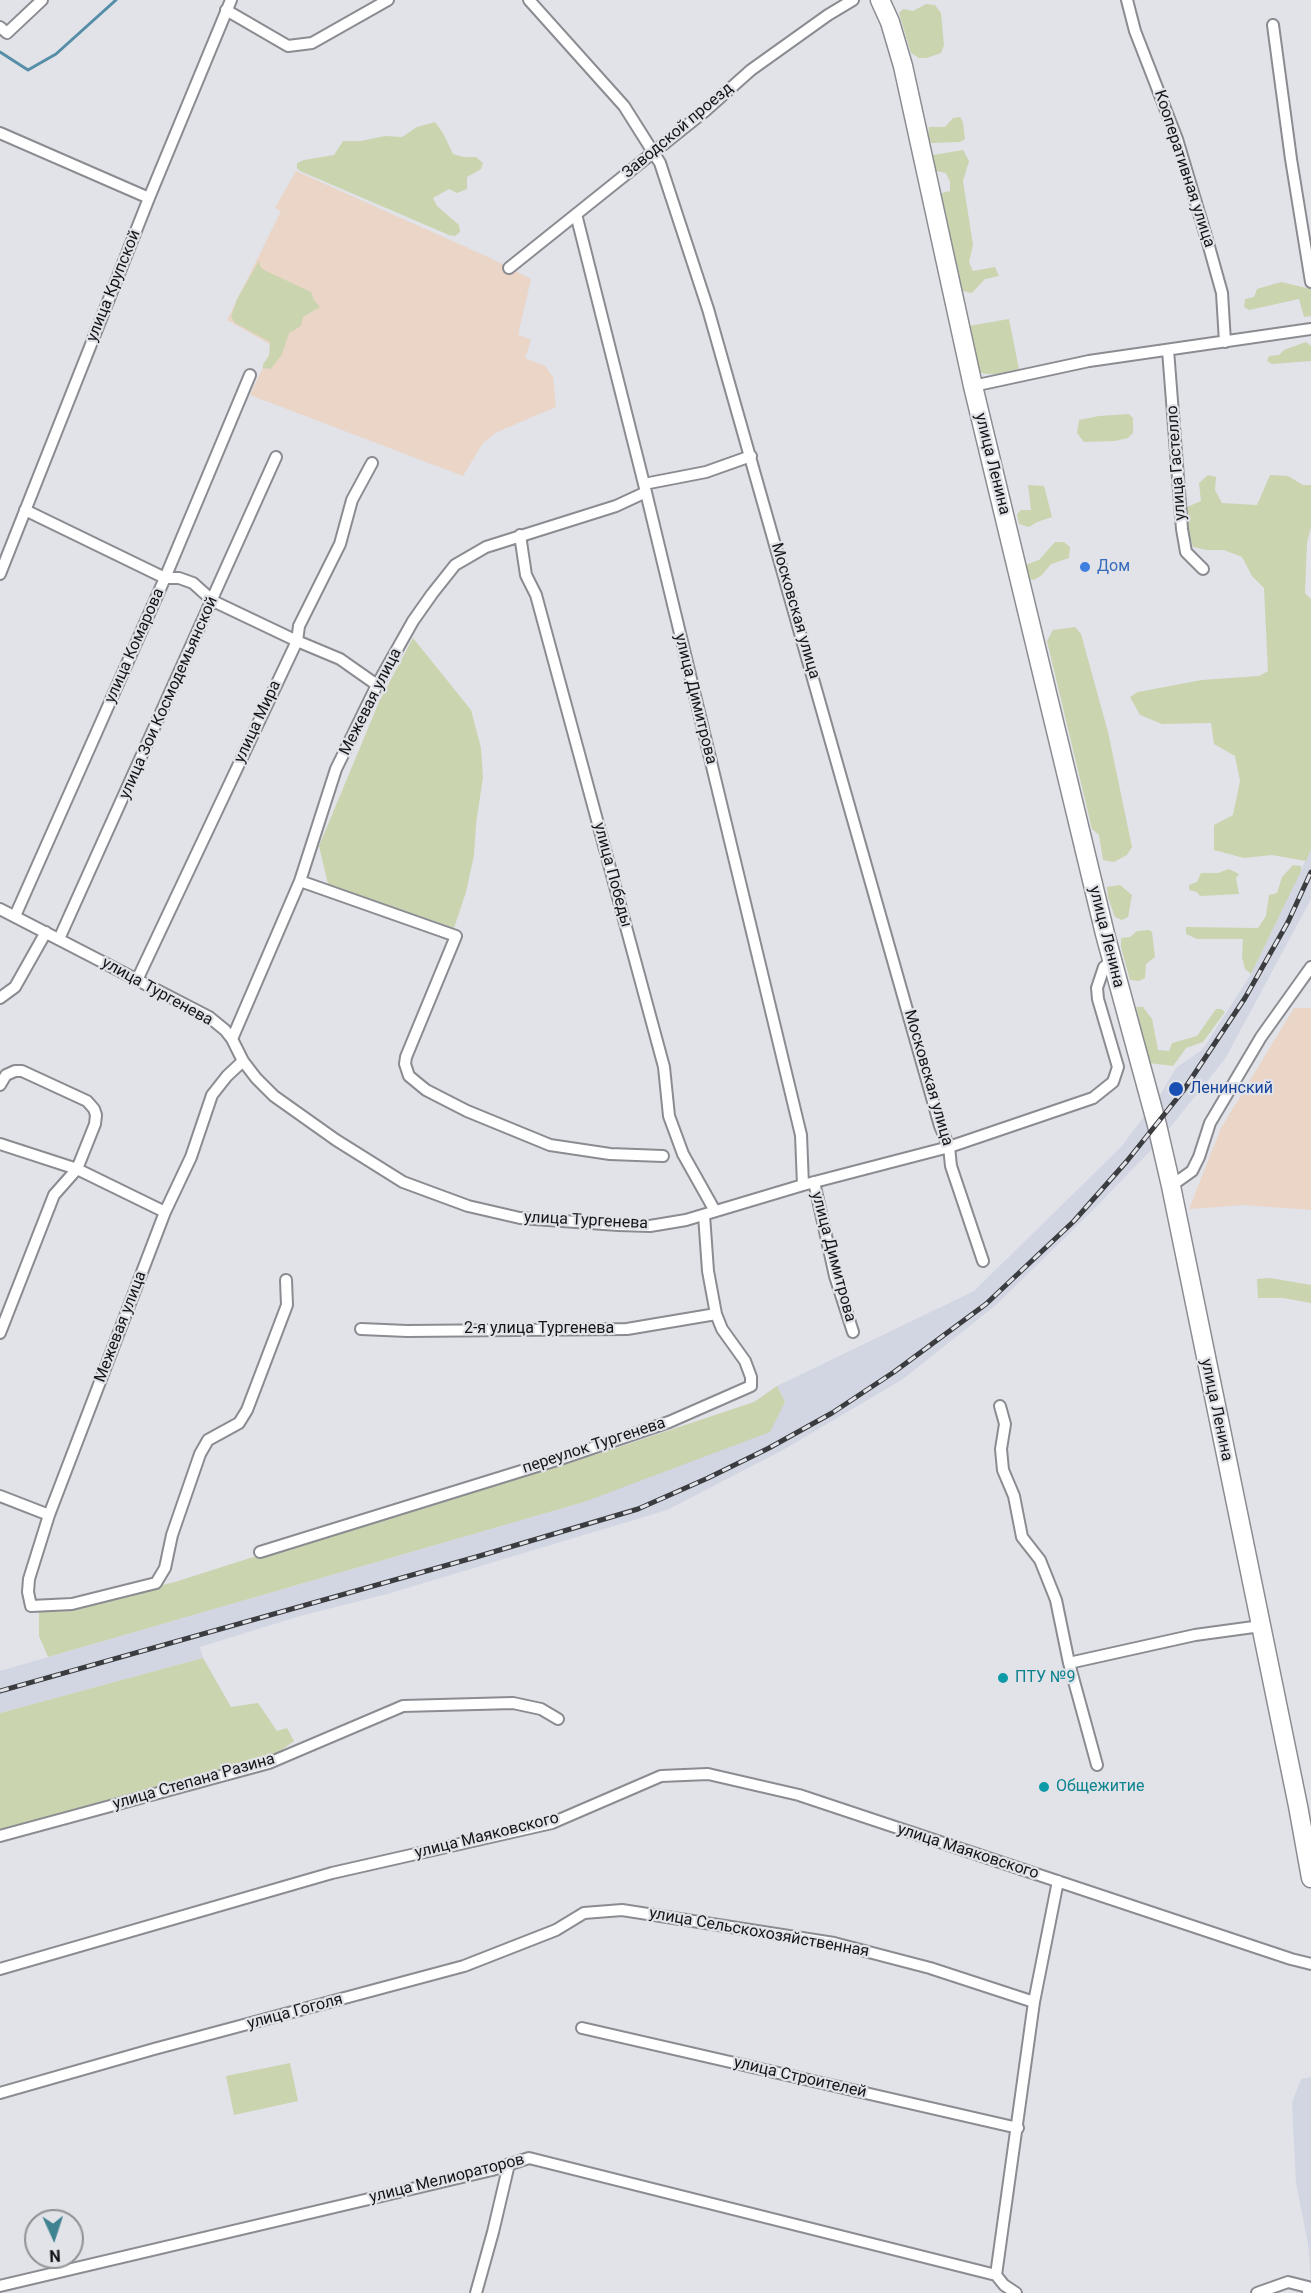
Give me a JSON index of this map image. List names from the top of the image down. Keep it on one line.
{"streets":{"main road":["улица Ленина"],"street":["Заводской проезд","Кооперативная улица","улица Крупской","улица Гастелло","Московская улица","улица Комарова","улица Зои Космодемьянской","улица Димитрова","Межевая улица","улица Мира","улица Победы","улица Тургенева","2-я улица Тургенева","переулок Тургенева","улица Степана Разина","улица Маяковского","улица Сельскохозяйственная","улица Гоголя","улица Строителей","улица Мелиораторов"]},"crossings":[["Заводской проезд","Московская улица"],["Заводской проезд","улица Димитрова"],["улица Ленина","улица Тургенева"],["Московская улица","Межевая улица"],["Московская улица","улица Тургенева"],["улица Комарова","улица Тургенева"],["улица Зои Космодемьянской","улица Тургенева"],["улица Димитрова","Межевая улица"],["улица Димитрова","улица Тургенева"],["Межевая улица","улица Победы"],["Межевая улица","улица Тургенева"],["улица Мира","улица Тургенева"],["улица Победы","улица Тургенева"],["улица Тургенева","переулок Тургенева"],["2-я улица Тургенева","переулок Тургенева"],["улица Сельскохозяйственная","улица Гоголя"]],"places":["Дом","Ленинский","ПТУ №9","Общежитие"],"north":"bottom"}
